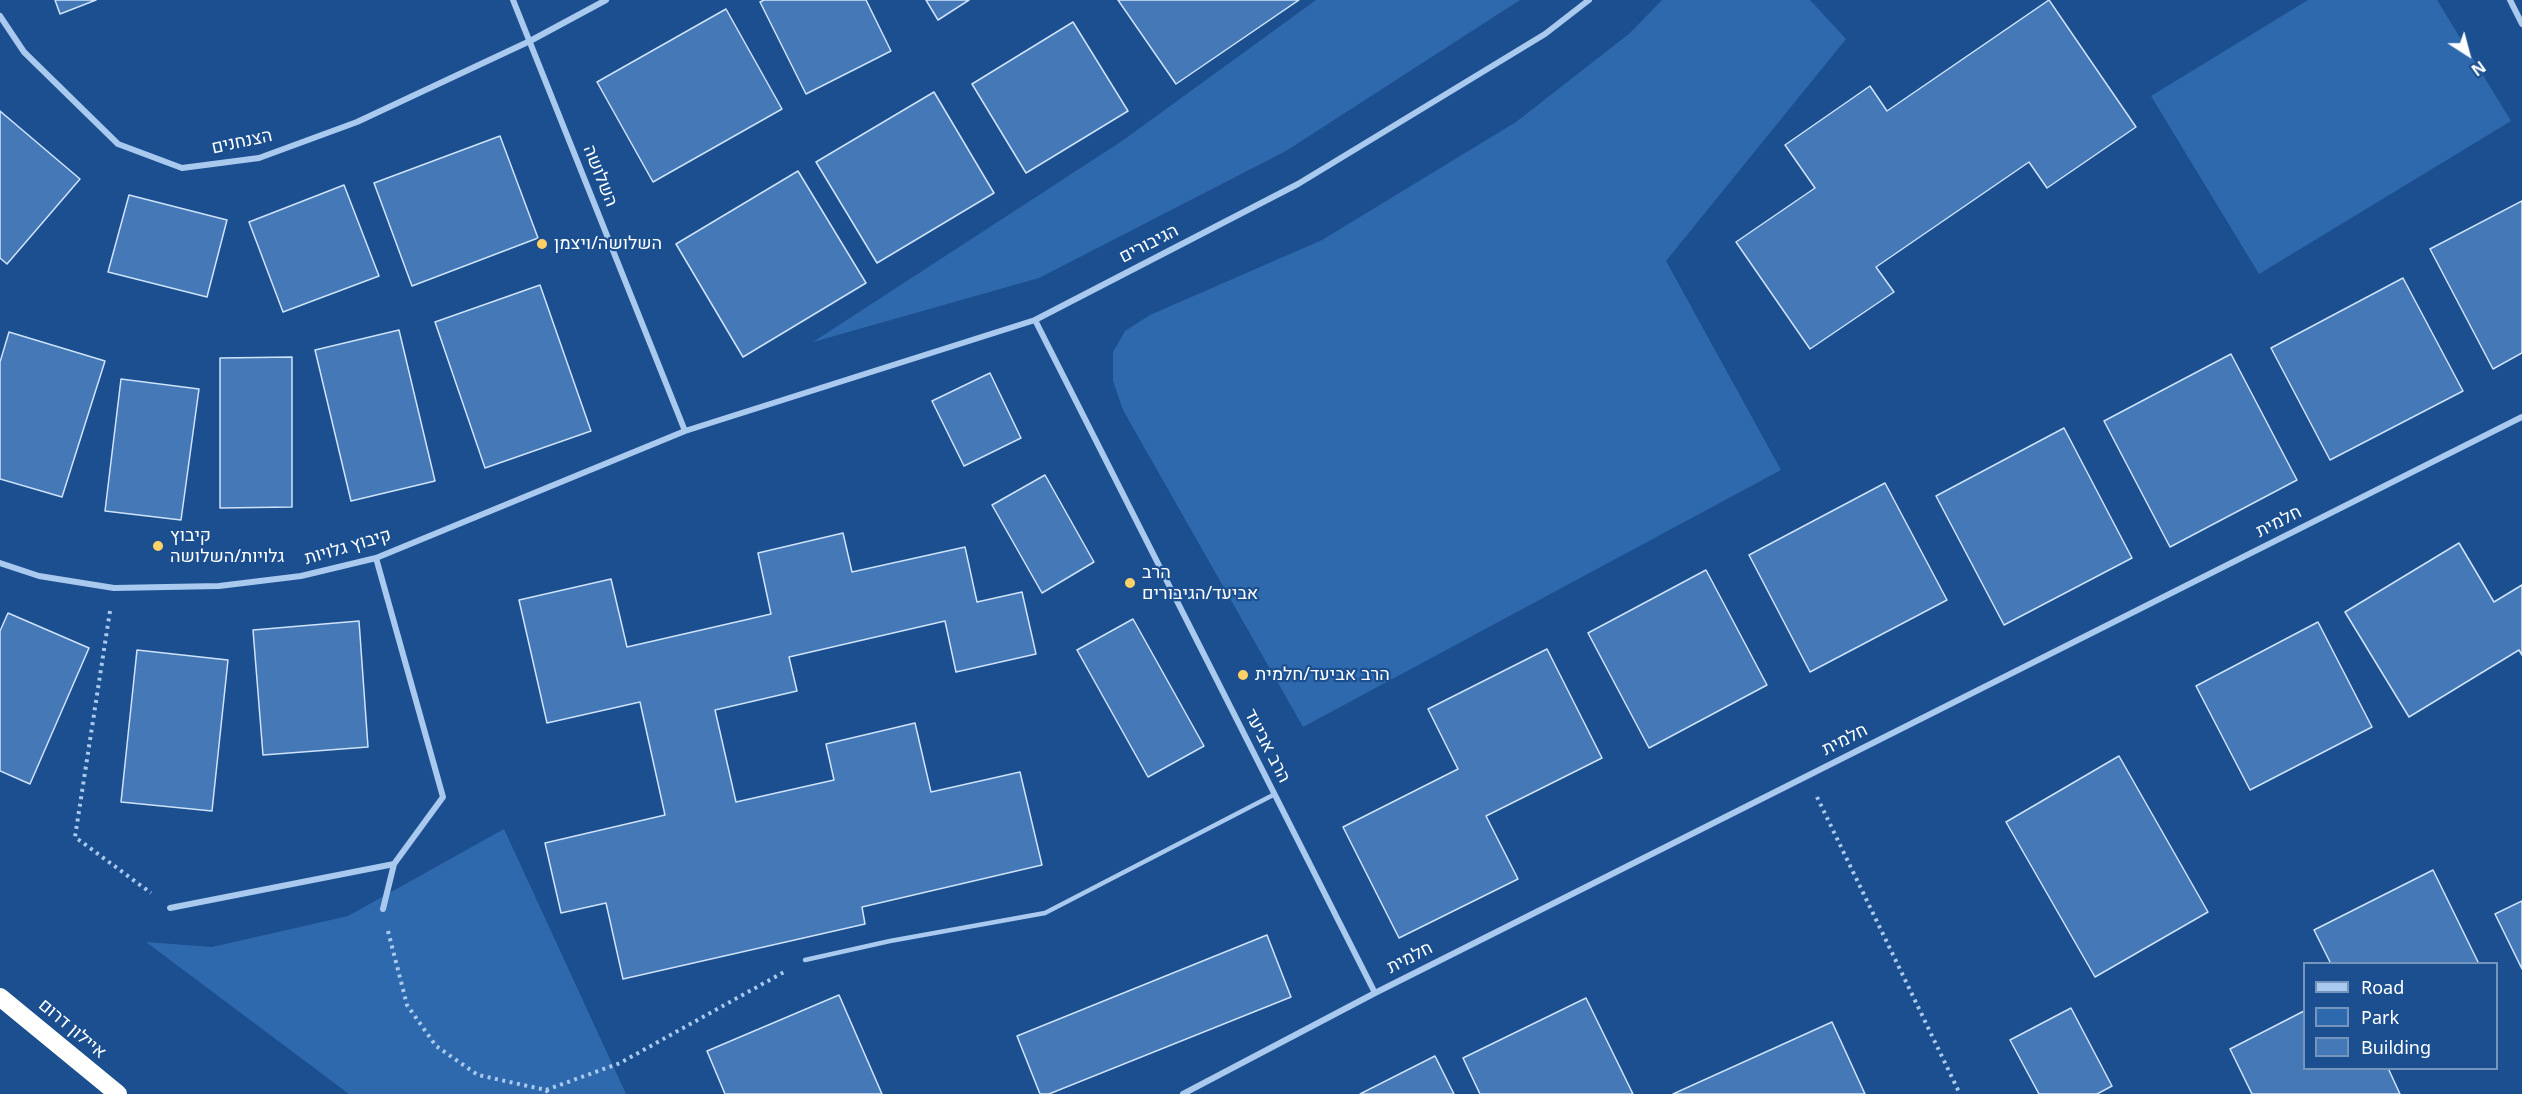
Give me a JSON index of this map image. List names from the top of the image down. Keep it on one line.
{"streets":{"highway":["איילון דרום"],"street":["הצנחנים","השלושה","הגיבורים","חלמית","קיבוץ גלויות","הרב אביעד"]},"crossings":[["הצנחנים","השלושה"],["השלושה","הגיבורים"],["השלושה","קיבוץ גלויות"],["הגיבורים","קיבוץ גלויות"],["הגיבורים","הרב אביעד"],["חלמית","הרב אביעד"]],"places":["השלושה/ויצמן","קיבוץ גלויות/השלושה","הרב אביעד/הגיבורים","הרב אביעד/חלמית"],"legend":["Road","Park","Building"],"north":"bottom right"}
